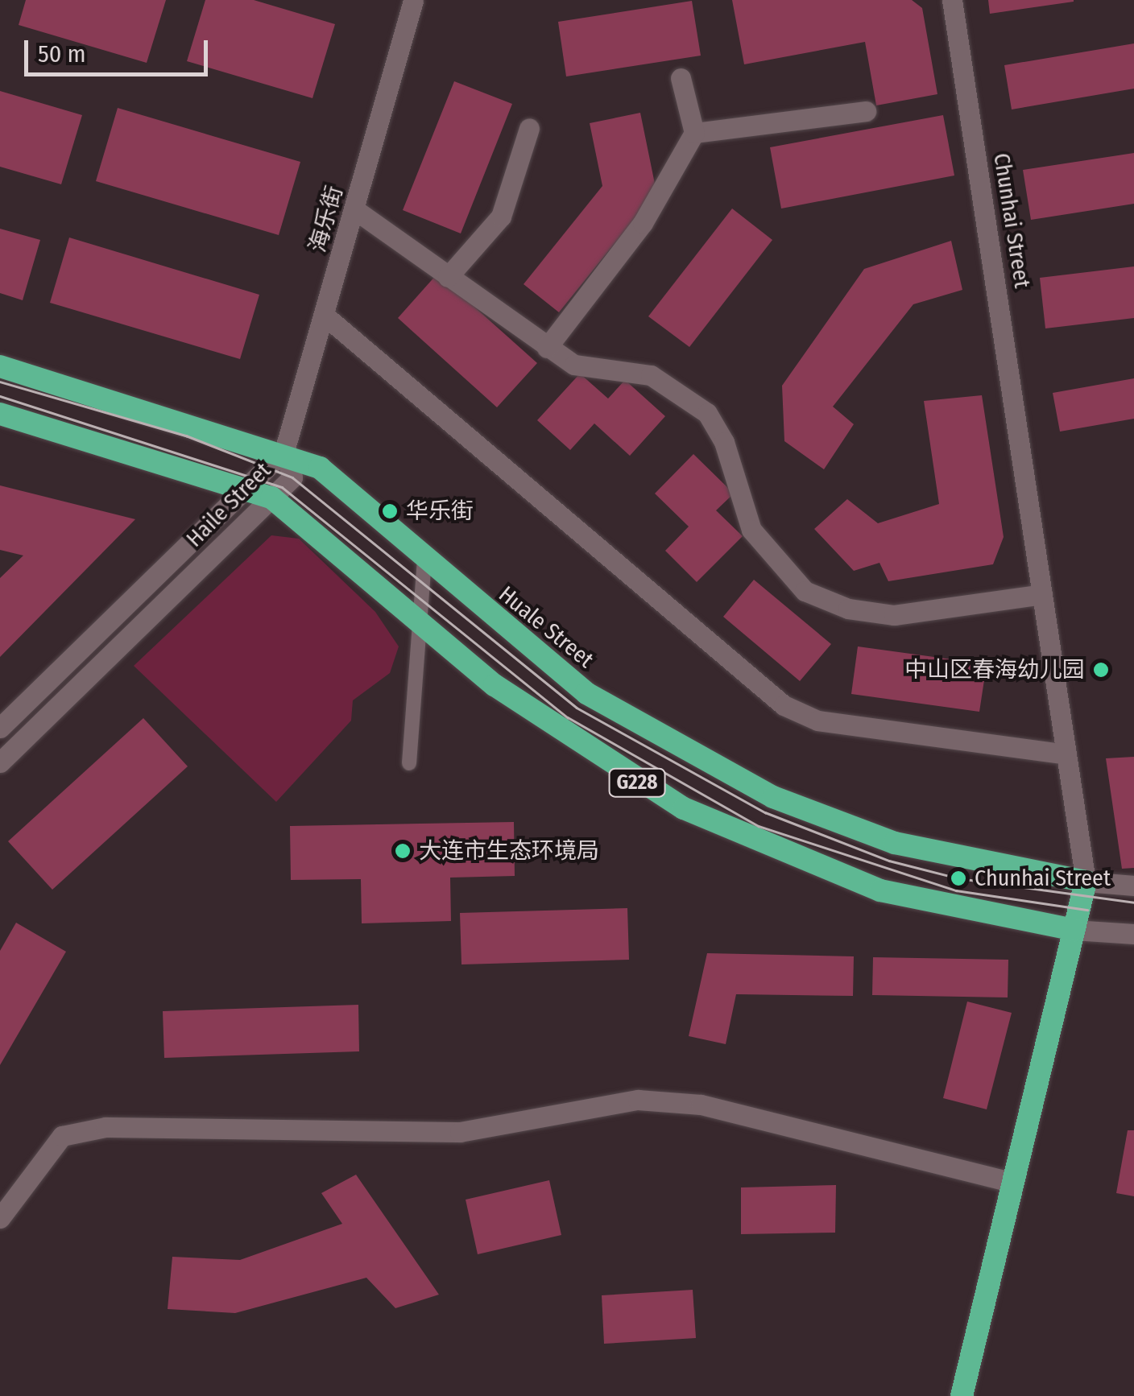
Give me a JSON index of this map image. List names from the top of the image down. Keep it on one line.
{"streets":{"highway":["Chunhai Street","Huale Street","G228"],"street":["海乐街","Haile Street"]},"crossings":[["海乐街","Haile Street"],["海乐街","Huale Street"],["Chunhai Street","Huale Street"],["Chunhai Street","G228"],["Haile Street","Huale Street"],["Haile Street","G228"]],"places":["华乐街","中山区春海幼儿园","大连市生态环境局","Chunhai Street"],"scale_bar":"50 m"}
